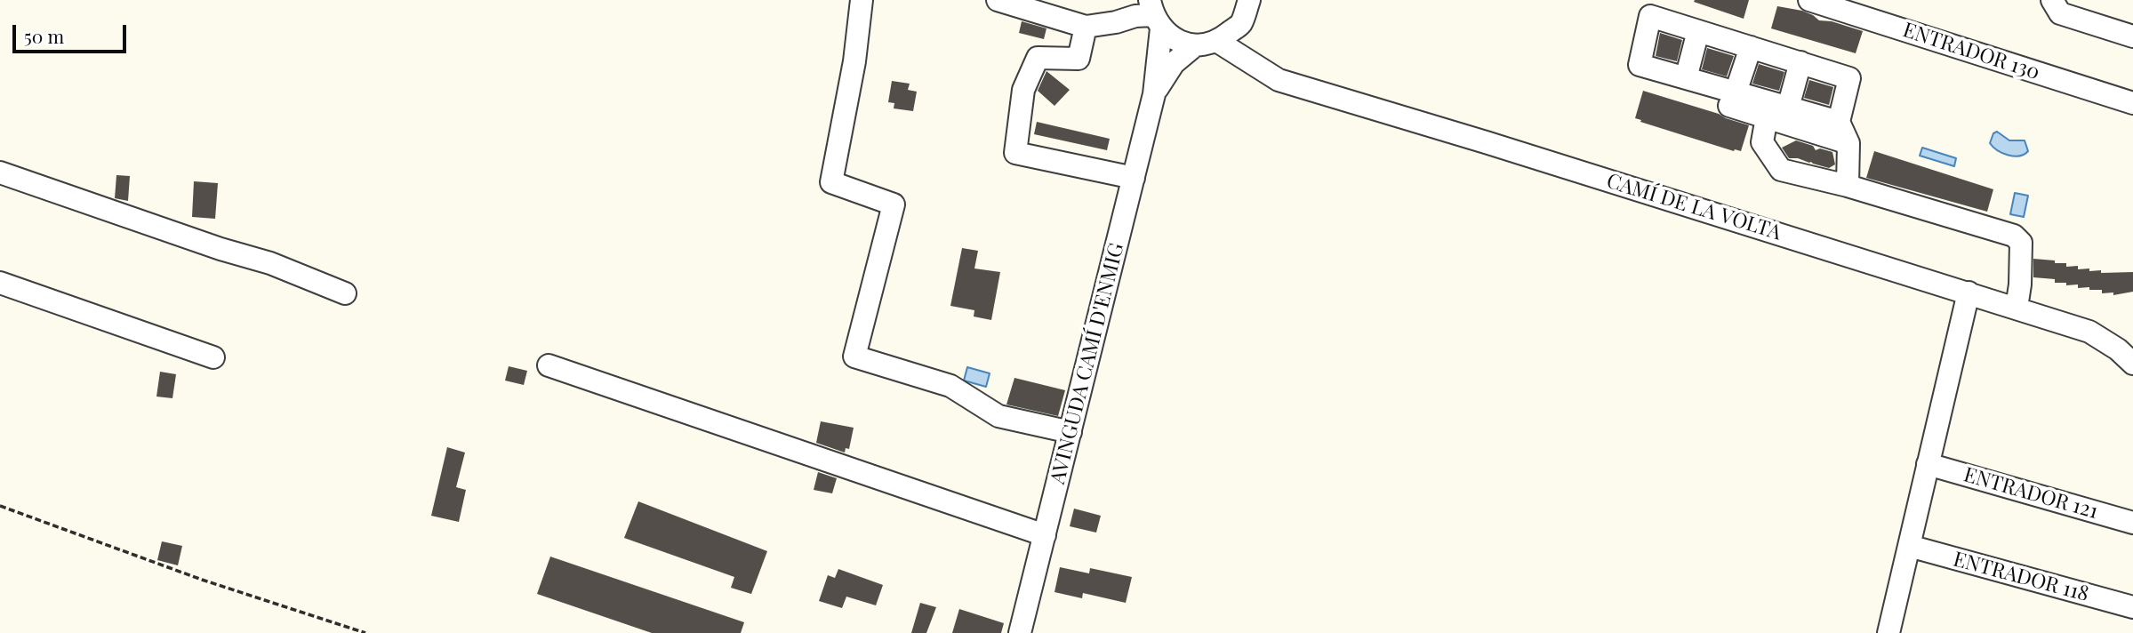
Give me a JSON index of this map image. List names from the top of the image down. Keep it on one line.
{"streets":{"street":["ENTRADOR 130","CAMÍ DE LA VOLTA","AVINGUDA CAMÍ D'ENMIG","ENTRADOR 121","ENTRADOR 118"]},"scale_bar":"50 m"}
